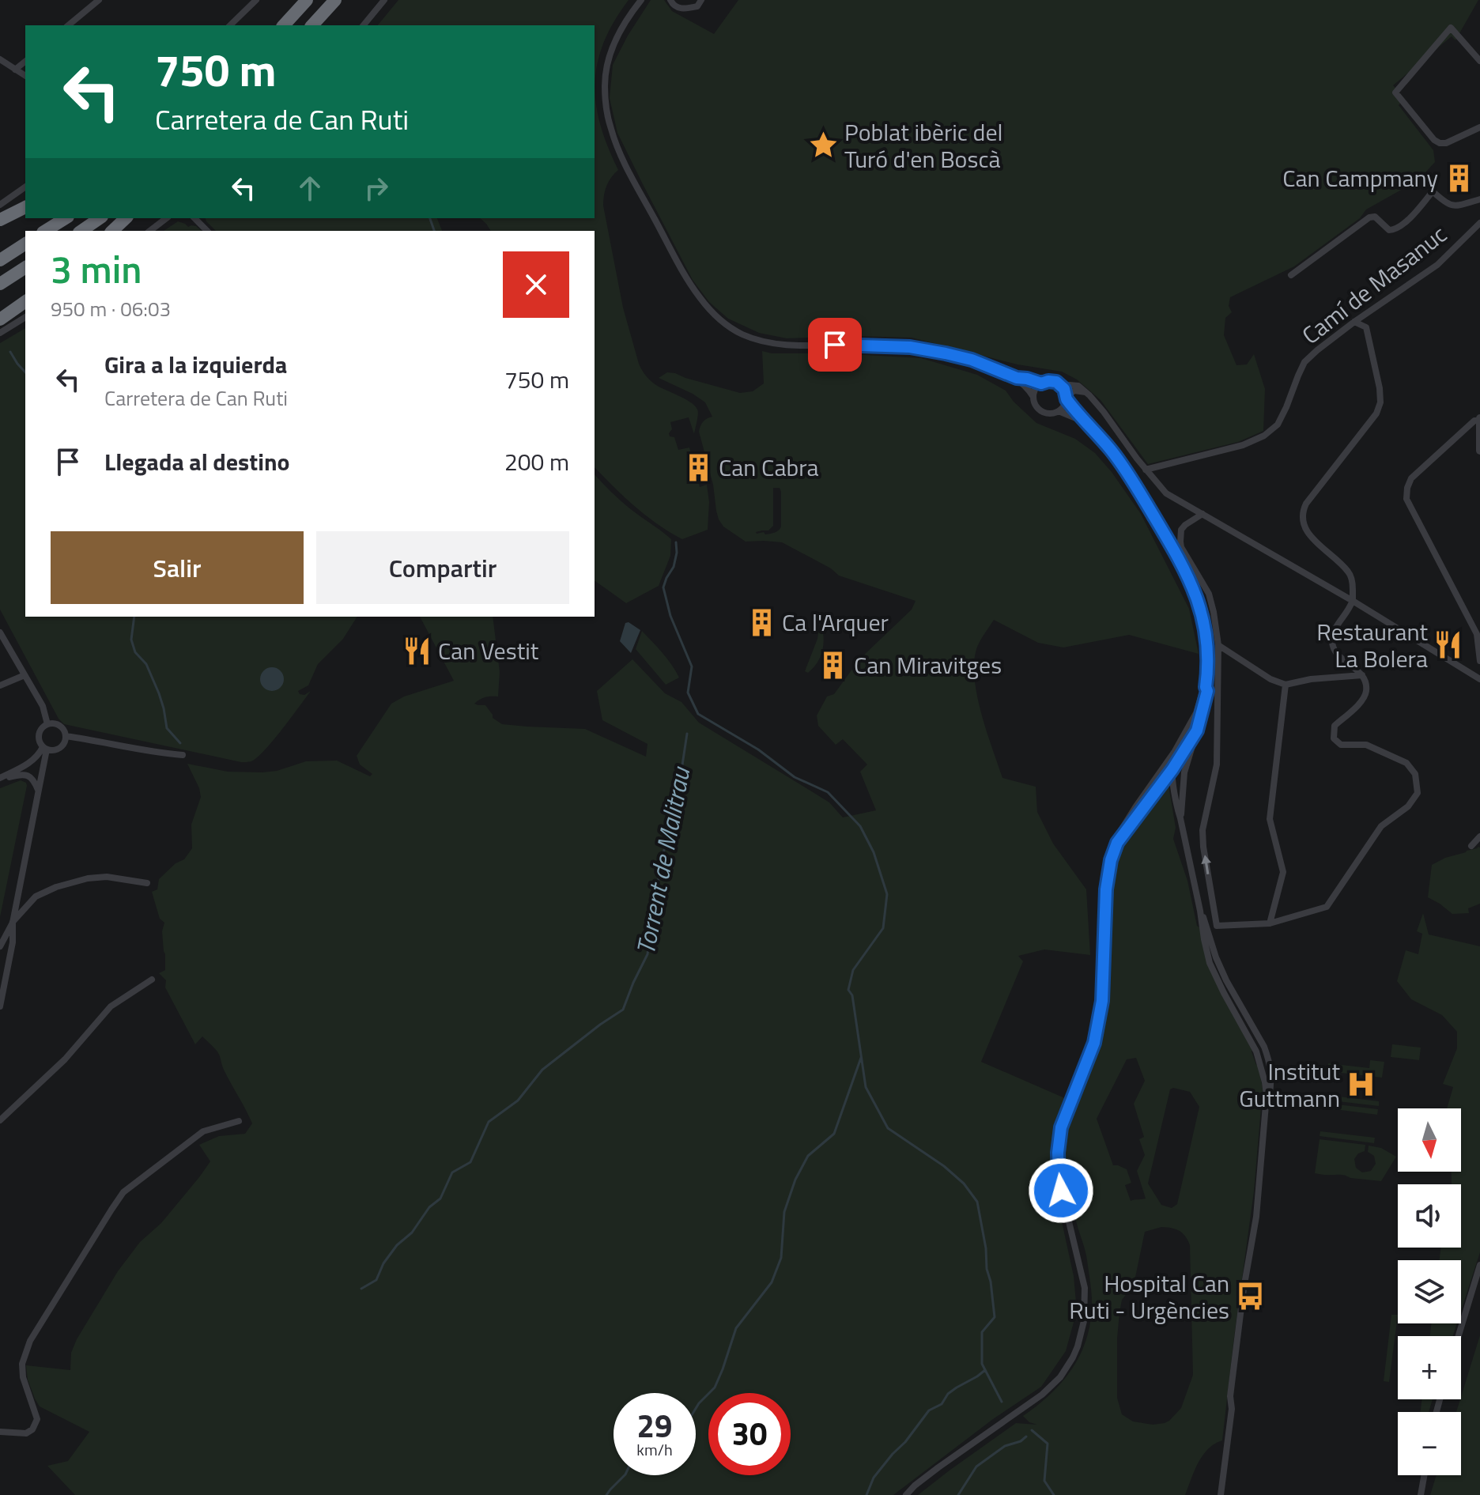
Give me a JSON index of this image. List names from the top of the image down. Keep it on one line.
{"streets":{"street":["Camí de Masanuc"]},"water":["Torrent de Malitrau"],"places":{"place":["Poblat ibèric del Turó d'en Boscà"],"building":["Can Campmany","Can Cabra","Ca l'Arquer","Can Miravitges"],"restaurant":["Restaurant La Bolera","Can Vestit"],"hospital":["Institut Guttmann"],"bus stop":["Hospital Can Ruti - Urgències"]},"north":"bottom","page":{"turn":["750 m","Carretera de Can Ruti"],"heading":["3 min","950 m · 06:03"],"list":[{"name":"Gira a la izquierda","note":"Carretera de Can Ruti","value":"750 m"},{"name":"Llegada al destino","value":"200 m"}],"buttons":["Salir","Compartir"],"map_buttons":["+","−"],"speed":"29 km/h","limit":"30"}}
